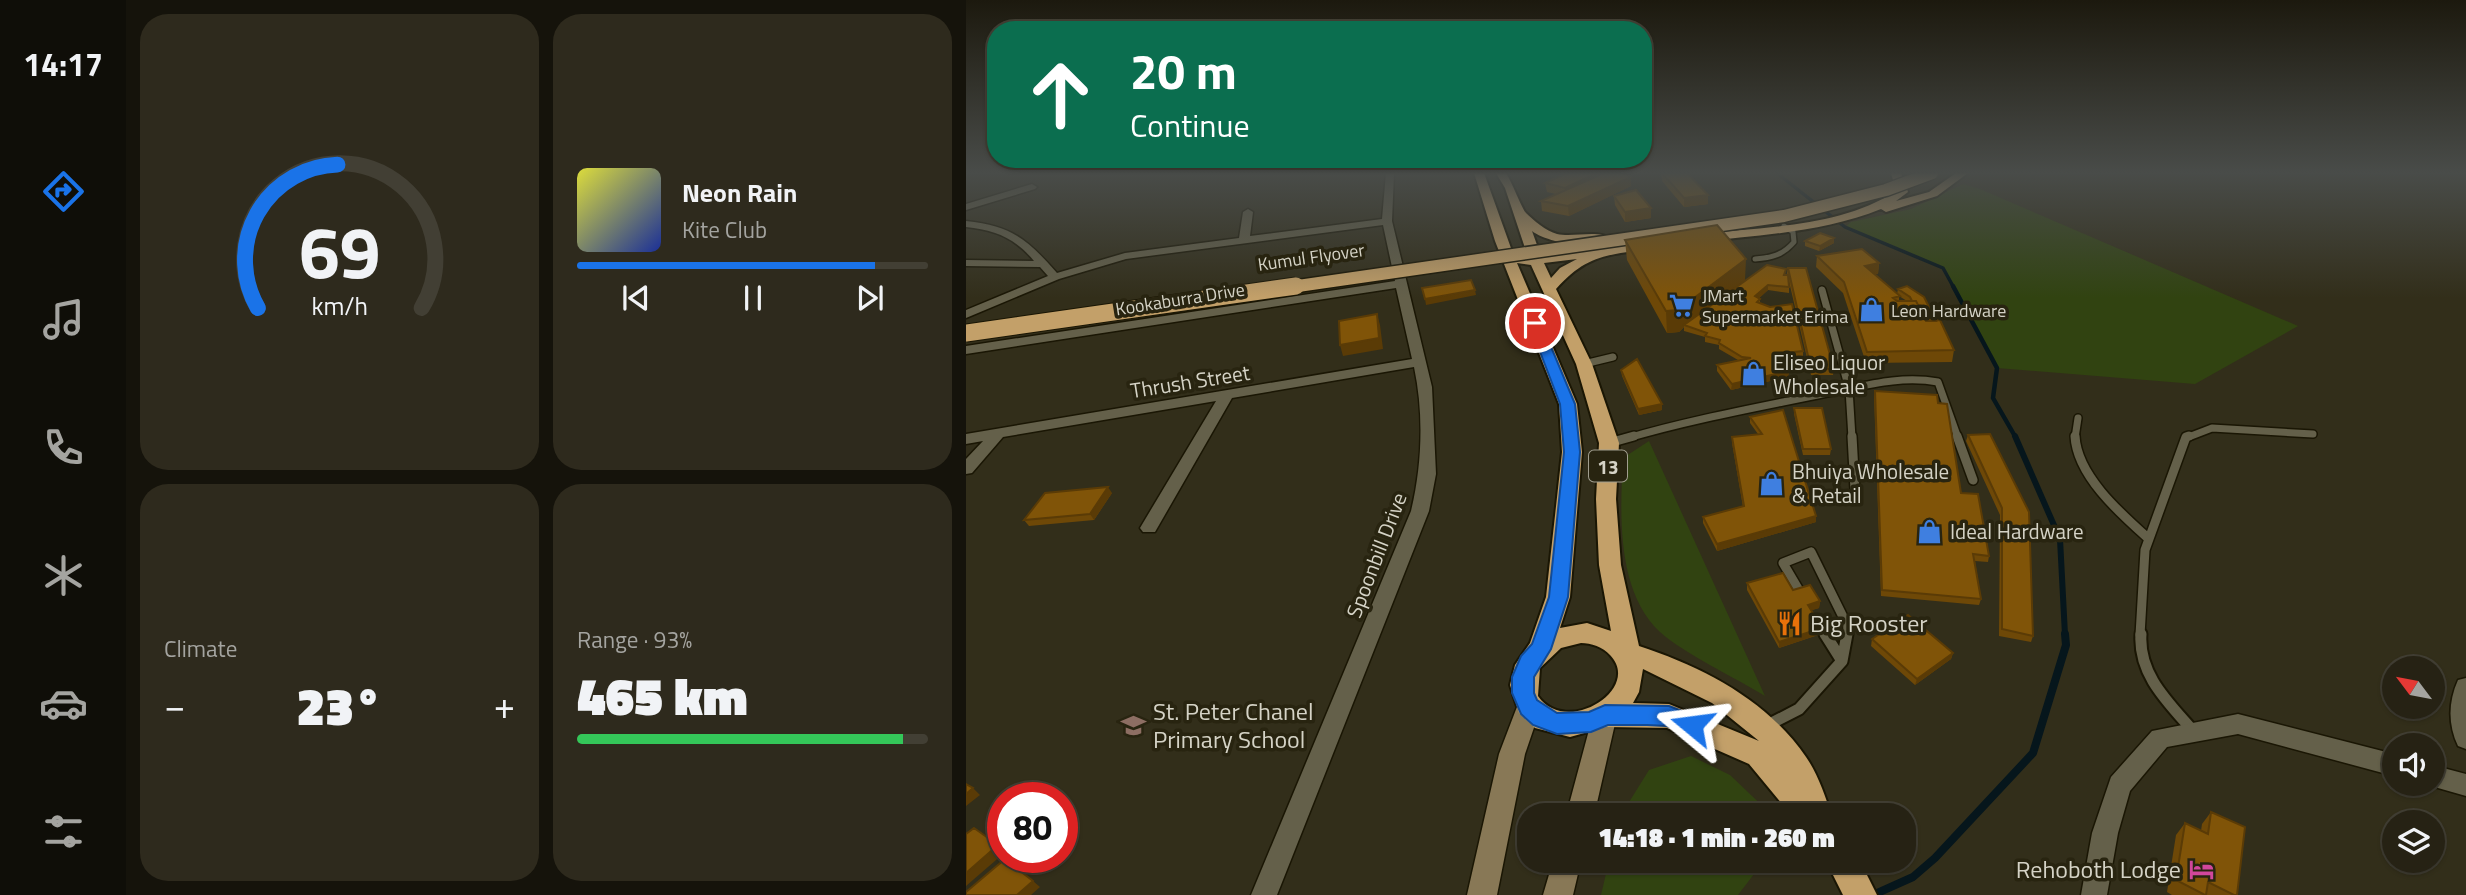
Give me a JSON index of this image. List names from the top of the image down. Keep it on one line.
{"streets":{"highway":["Kumul Flyover","13"],"street":["Kookaburra Drive","Thrush Street","Spoonbill Drive"]},"crossings":[["Kookaburra Drive","Spoonbill Drive"],["Thrush Street","Spoonbill Drive"]],"places":{"supermarket":["JMart Supermarket Erima"],"shop":["Leon Hardware","Eliseo Liquor Wholesale","Bhuiya Wholesale & Retail","Ideal Hardware"],"restaurant":["Big Rooster"],"school or university":["St. Peter Chanel Primary School"],"hotel":["Rehoboth Lodge"]},"north":"top left","page":{"tabs":"14:17","turn":["20 m","Continue"],"song":["Neon Rain","Kite Club"],"tile":["Climate",["Range · 93%","465 km"]],"heat":["−","23°","+"],"limit":"80","trip":"14:18 · 1 min · 260 m","gauge":["69","km/h"]}}
